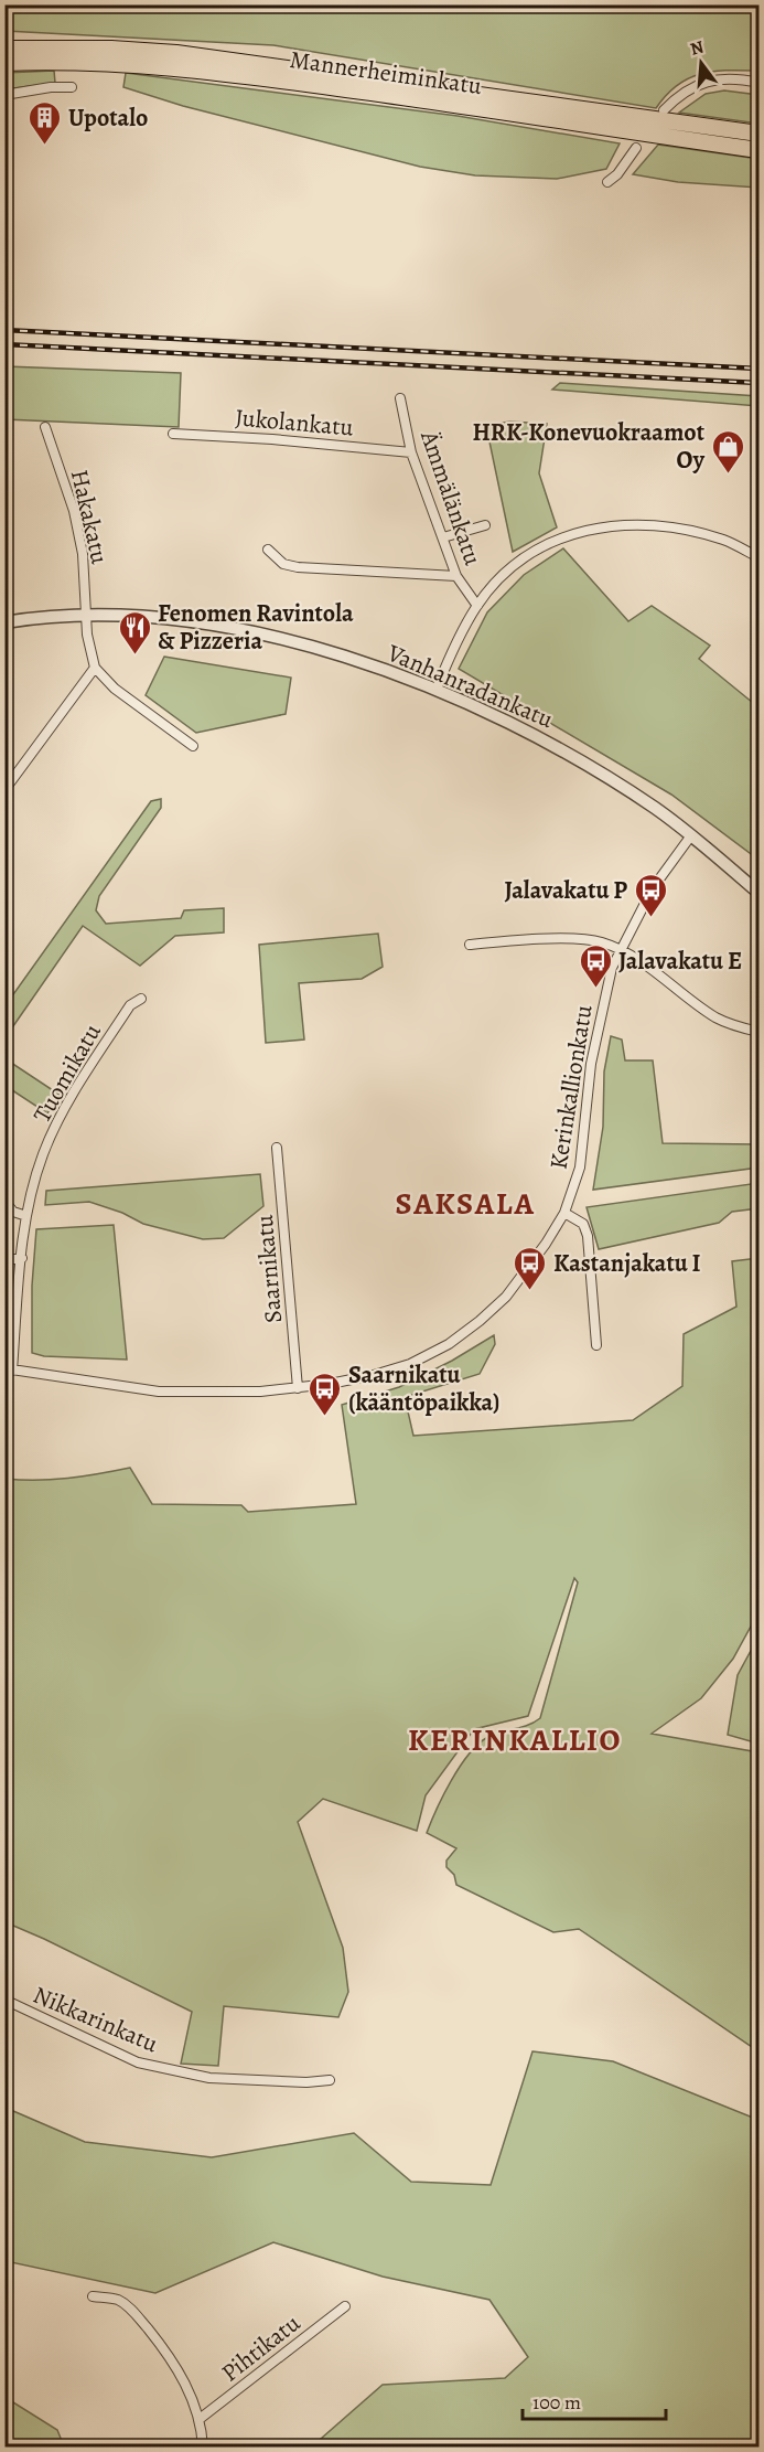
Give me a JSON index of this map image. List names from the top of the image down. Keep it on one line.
{"streets":{"main road":["Mannerheiminkatu"],"street":["Jukolankatu","Ämmälänkatu","Hakakatu","Vanhanradankatu","Tuomikatu","Kerinkallionkatu","Saarnikatu","Nikkarinkatu","Pihtikatu"]},"crossings":[["Jukolankatu","Ämmälänkatu"],["Hakakatu","Vanhanradankatu"],["Vanhanradankatu","Kerinkallionkatu"],["Tuomikatu","Kerinkallionkatu"],["Kerinkallionkatu","Saarnikatu"]],"districts":["SAKSALA","KERINKALLIO"],"places":{"building":["Upotalo"],"shop":["HRK-Konevuokraamot Oy"],"restaurant":["Fenomen Ravintola & Pizzeria"],"bus stop":["Jalavakatu P","Jalavakatu E","Kastanjakatu I","Saarnikatu (kääntöpaikka)"]},"scale_bar":"100 m","north":"top"}
